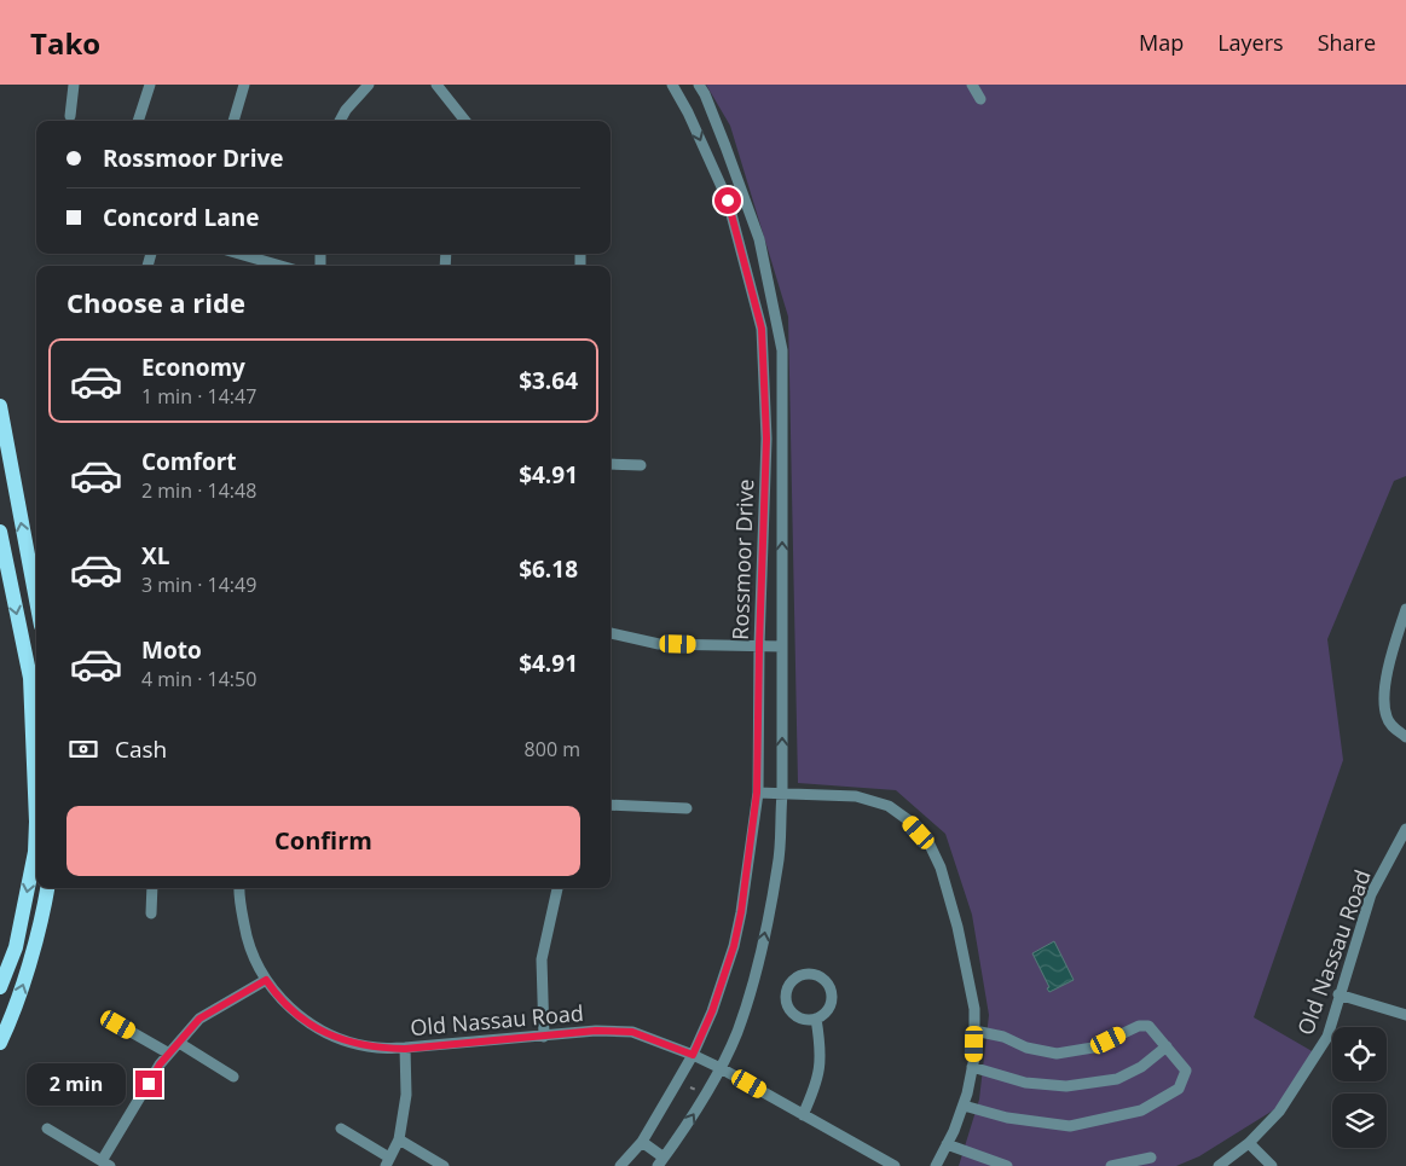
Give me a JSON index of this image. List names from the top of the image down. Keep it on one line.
{"streets":{"street":["Rossmoor Drive","Old Nassau Road"]},"crossings":[["Rossmoor Drive","Old Nassau Road"]],"page":{"header":"Tako","nav":["Map","Layers","Share"],"banner":["Rossmoor Drive","Concord Lane"],"heading":"Choose a ride","list":[{"name":"Economy","note":"1 min · 14:47","value":"$3.64"},{"name":"Comfort","note":"2 min · 14:48","value":"$4.91"},{"name":"XL","note":"3 min · 14:49","value":"$6.18"},{"name":"Moto","note":"4 min · 14:50","value":"$4.91"}],"pay":["Cash","800 m"],"buttons":"Confirm","bubble":"2 min"}}
